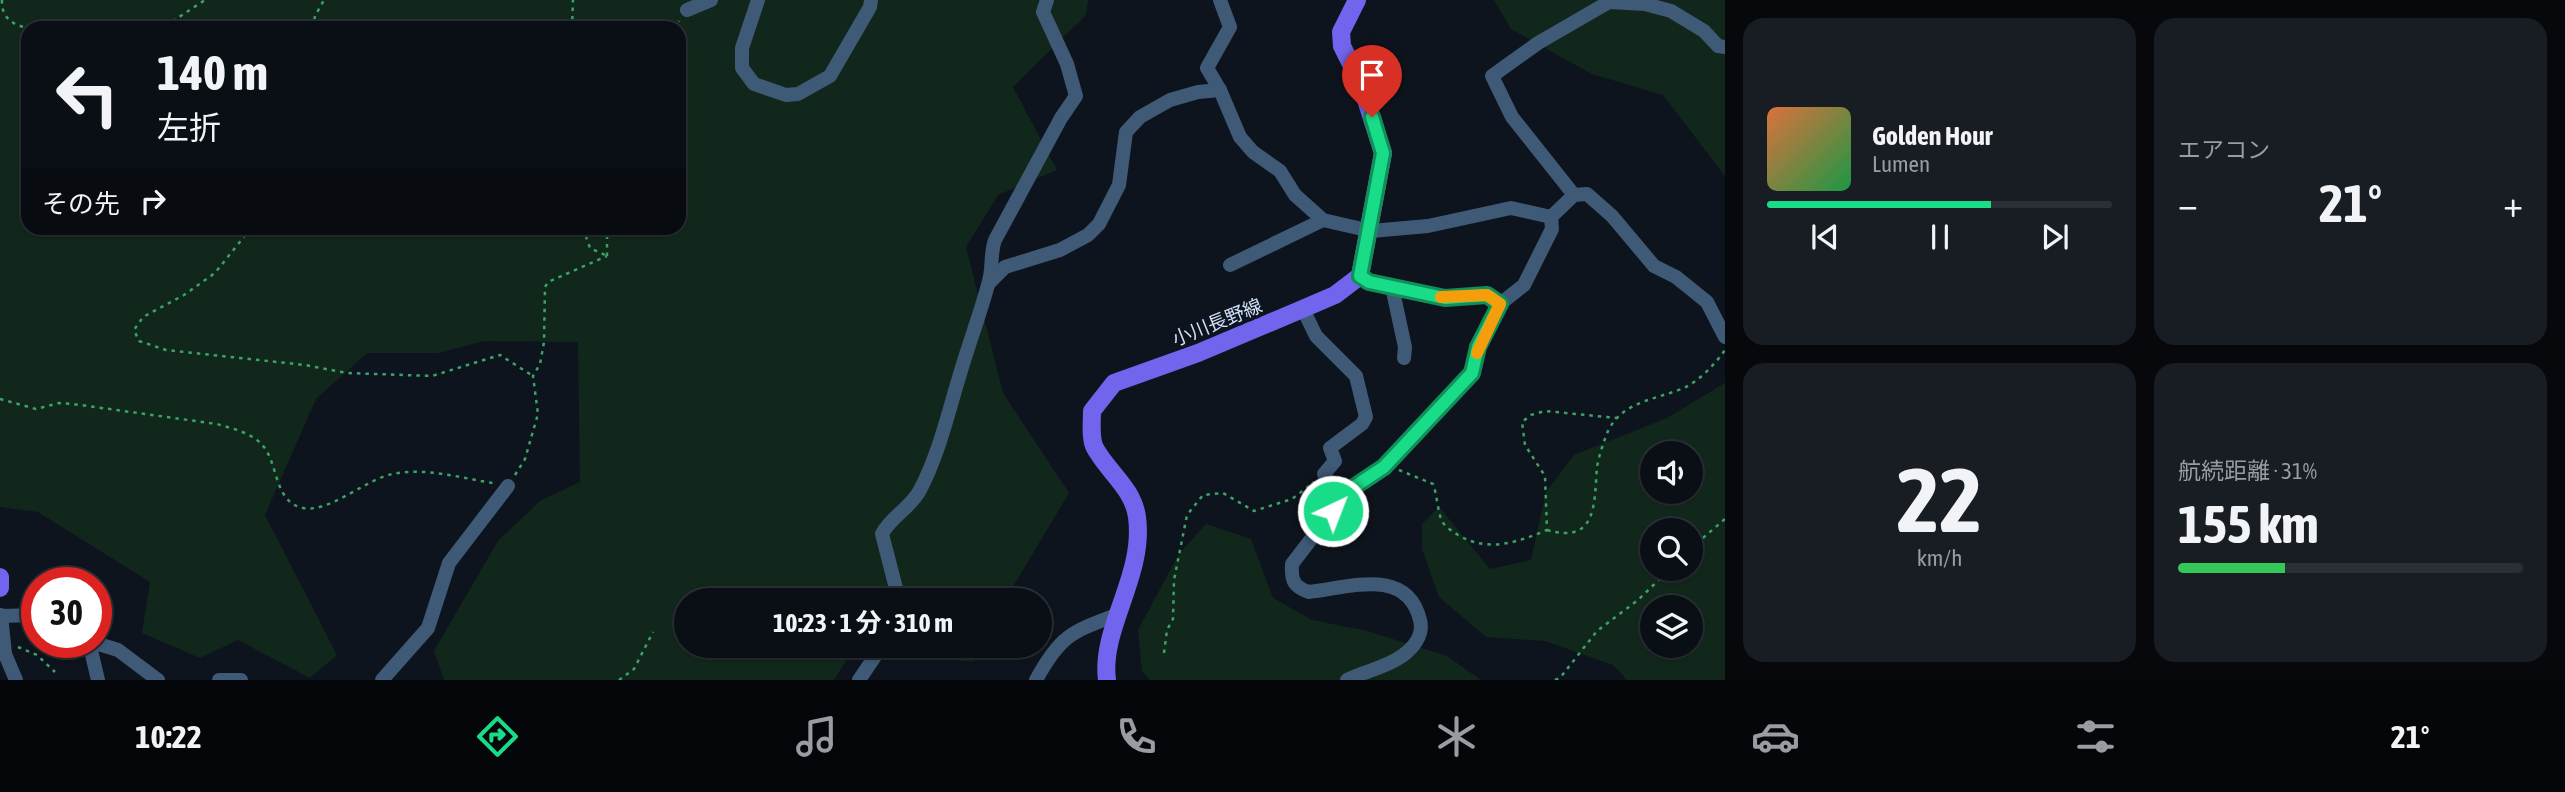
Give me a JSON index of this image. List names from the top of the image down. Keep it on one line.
{"streets":{"main road":["小川長野線"]},"page":{"tile":["エアコン",["22","km/h"],["航続距離 · 31%","155 km"]],"turn":["140 m","左折"],"song":["Golden Hour","Lumen"],"then":"その先","heat":["−","21°","+"],"limit":"30","trip":"10:23 · 1 分 · 310 m","tabs":["10:22","21°"]}}
